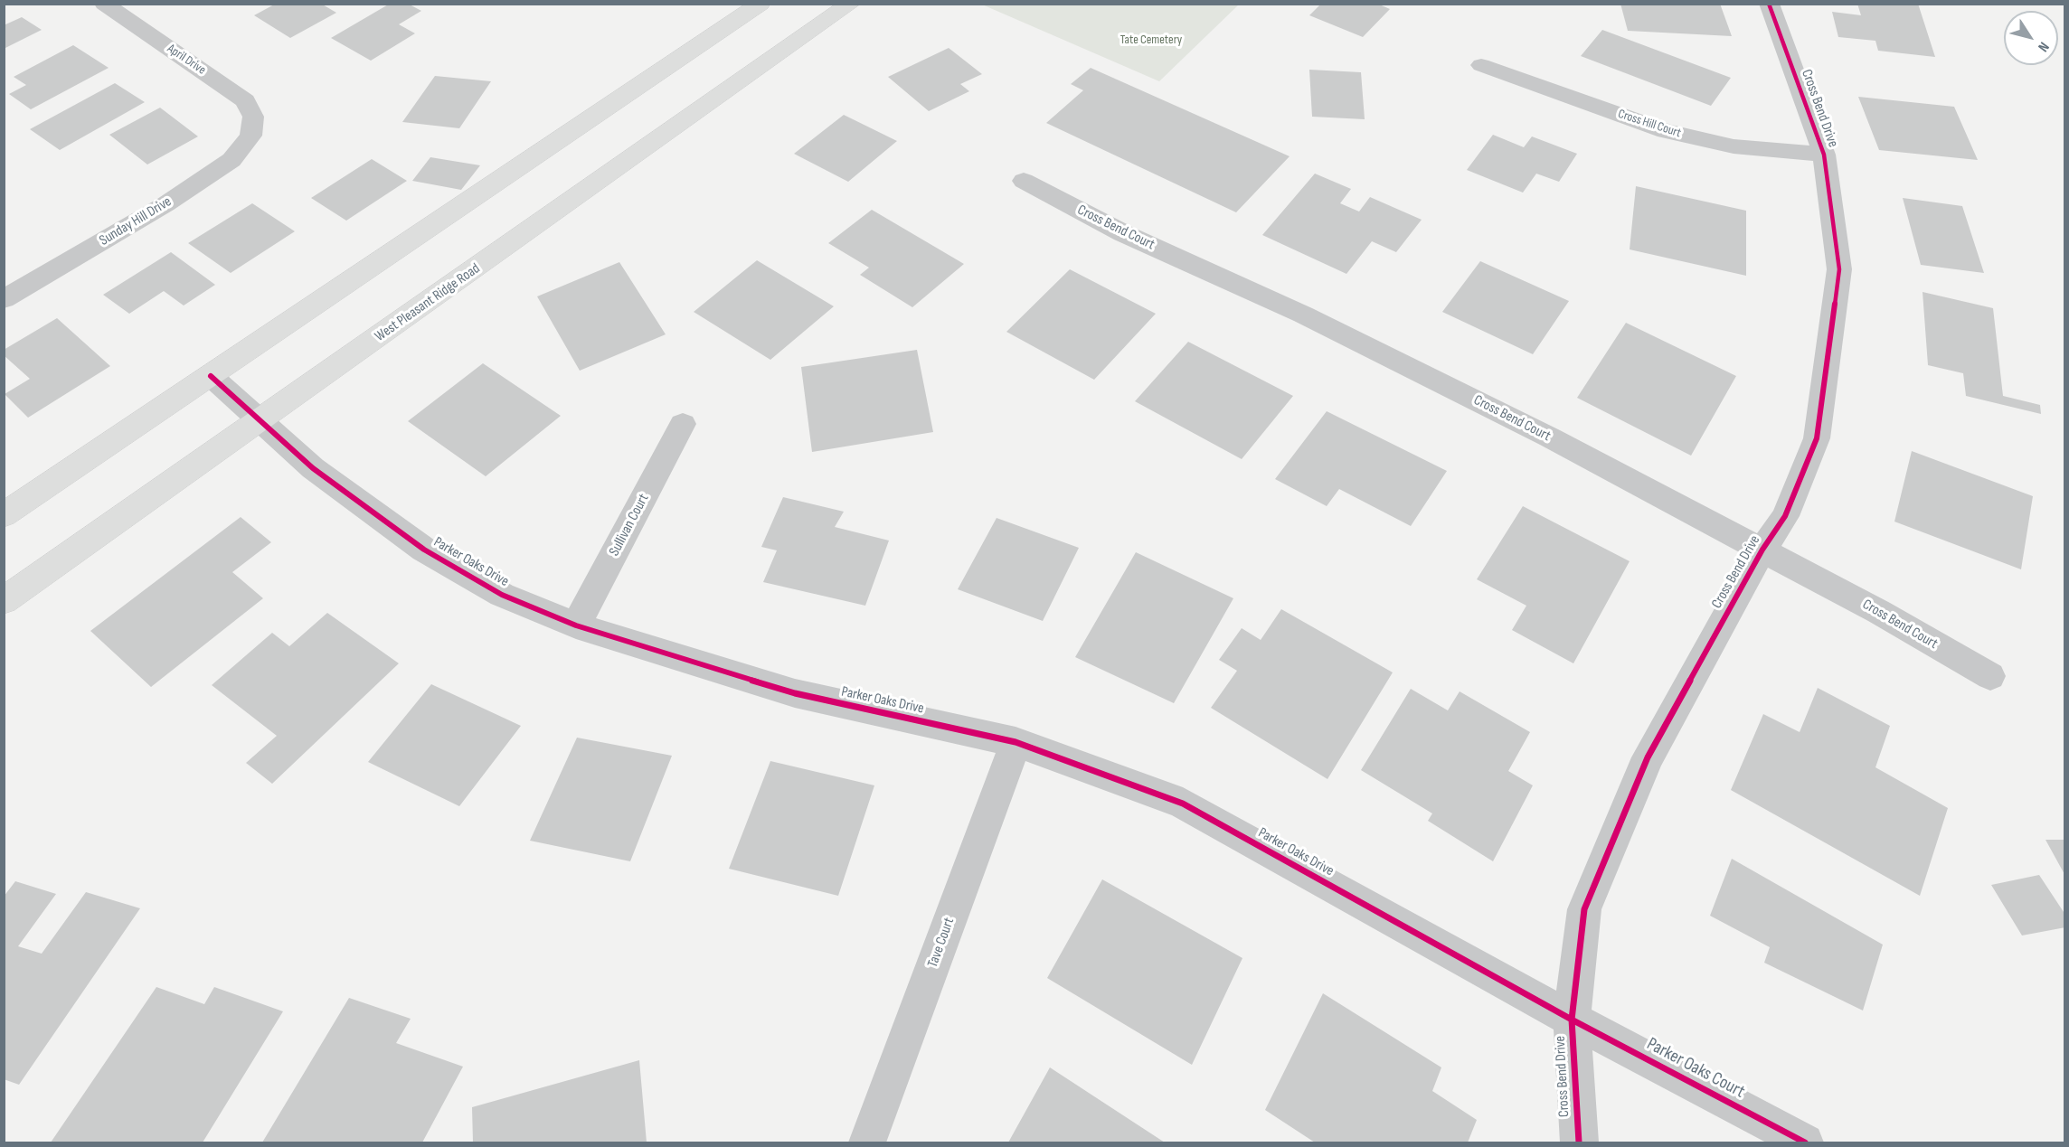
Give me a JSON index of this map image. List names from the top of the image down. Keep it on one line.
{"streets":{"main road":["West Pleasant Ridge Road"],"street":["April Drive","Cross Bend Drive","Cross Hill Court","Sunday Hill Drive","Cross Bend Court","Sullivan Court","Parker Oaks Drive","Tave Court","Parker Oaks Court"]},"crossings":[["April Drive","Sunday Hill Drive"],["Cross Bend Drive","Cross Hill Court"],["Cross Bend Drive","Cross Bend Court"],["Cross Bend Drive","Parker Oaks Drive"],["Cross Bend Drive","Parker Oaks Court"],["West Pleasant Ridge Road","Parker Oaks Drive"],["Sullivan Court","Parker Oaks Drive"],["Parker Oaks Drive","Tave Court"],["Parker Oaks Drive","Parker Oaks Court"]],"parks":["Tate Cemetery"],"north":"bottom right"}
